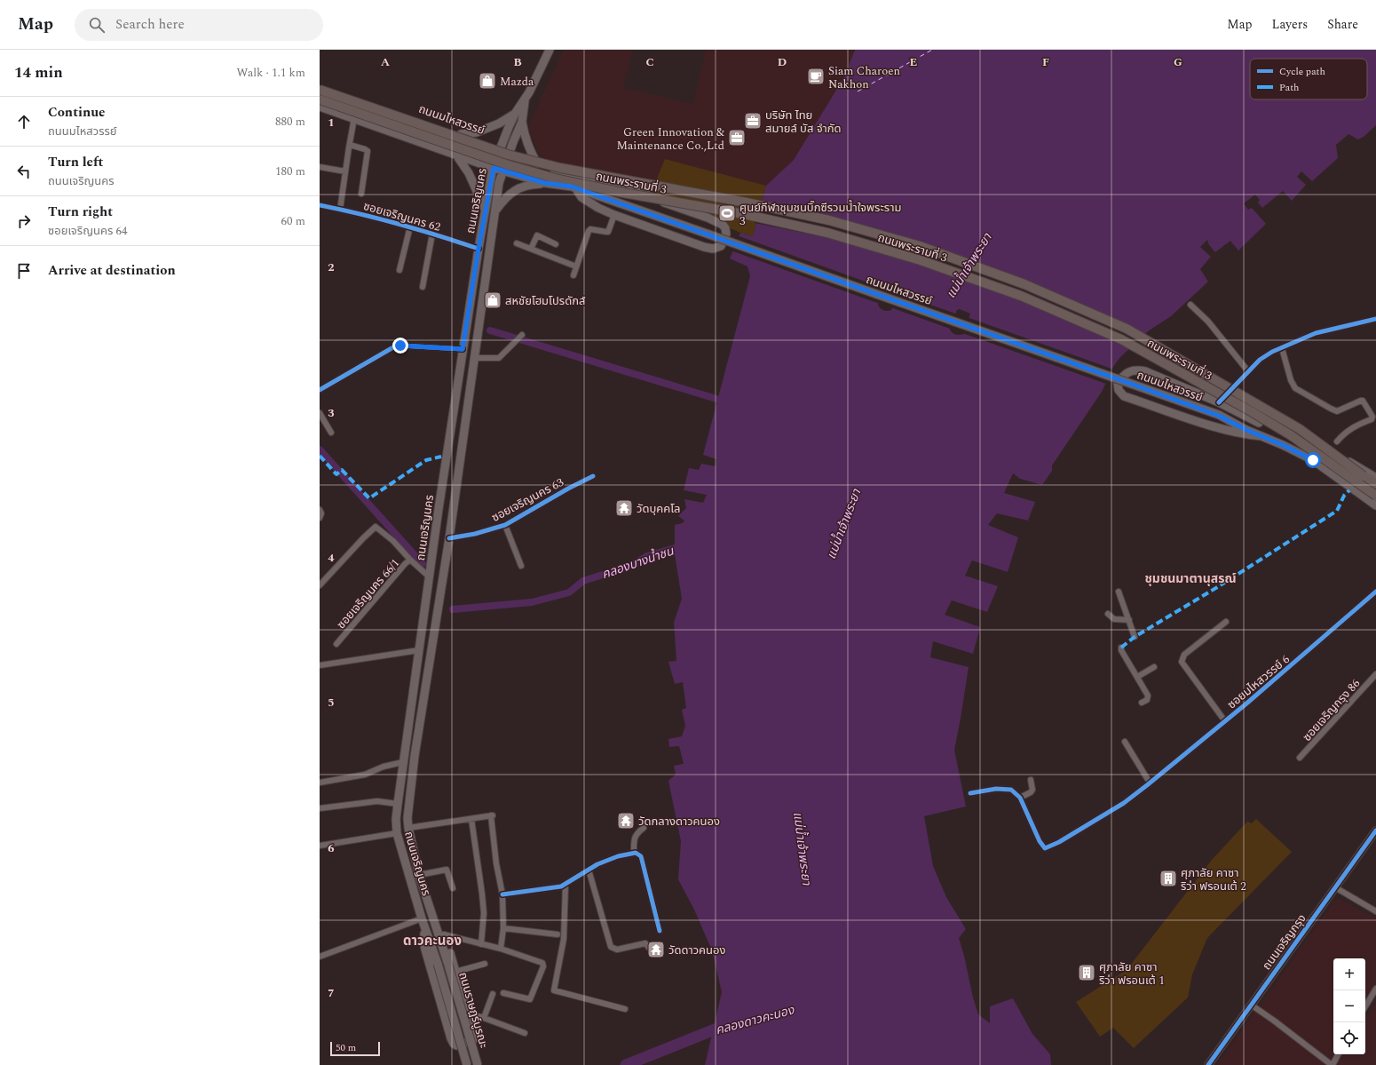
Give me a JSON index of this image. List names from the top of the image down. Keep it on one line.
{"streets":{"main road":["ถนนมไหสวรรย์","ถนนพระรามที่ 3","ถนนเจริญนคร","ถนนราษฎร์บูรณะ"],"street":["ซอยเจริญนคร 62","ซอยเจริญนคร 63","ซอยเจริญนคร 66/1","ซอยมไหสวรรย์ 6","ซอยเจริญกรุง 86","ถนนเจริญกรุง"]},"crossings":[["ถนนมไหสวรรย์","ถนนเจริญนคร"],["ถนนเจริญนคร","ซอยเจริญนคร 62"],["ถนนเจริญนคร","ซอยเจริญนคร 63"],["ถนนเจริญนคร","ซอยเจริญนคร 66/1"],["ถนนเจริญนคร","ถนนราษฎร์บูรณะ"]],"districts":["ชุมชนมาตานุสรณ์","ดาวคะนอง"],"water":["แม่น้ำเจ้าพระยา","คลองบางน้ำชน","คลองดาวคะนอง"],"places":{"cafe":["Siam Charoen Nakhon"],"shop":["Mazda","สหชัยโฮมโปรดักส์"],"office":["บริษัท ไทย สมายล์ บัส จำกัด","Green Innovation & Maintenance Co.,Ltd"],"sports":["ศูนย์กีฬาชุมชนบิ๊กซีรวมน้ำใจพระราม 3"],"temple":["วัดบุคคโล","วัดกลางดาวคนอง","วัดดาวคนอง"],"building":["ศุภาลัย คาซา ริว่า ฟรอนเต้ 2","ศุภาลัย คาซา ริว่า ฟรอนเต้ 1"]},"legend":["Cycle path","Path"],"scale_bar":"50 m","page":{"header":"Map","search":"Search here","nav":["Map","Layers","Share"],"heading":["14 min","Walk · 1.1 km"],"list":[["Continue","ถนนมไหสวรรย์","880 m"],["Turn left","ถนนเจริญนคร","180 m"],["Turn right","ซอยเจริญนคร 64","60 m"],"Arrive at destination"],"map_buttons":["+","−"],"scale":"50 m"},"grid":{"columns":["A","B","C","D","E","F","G"],"rows":["1","2","3","4","5","6","7"]}}
